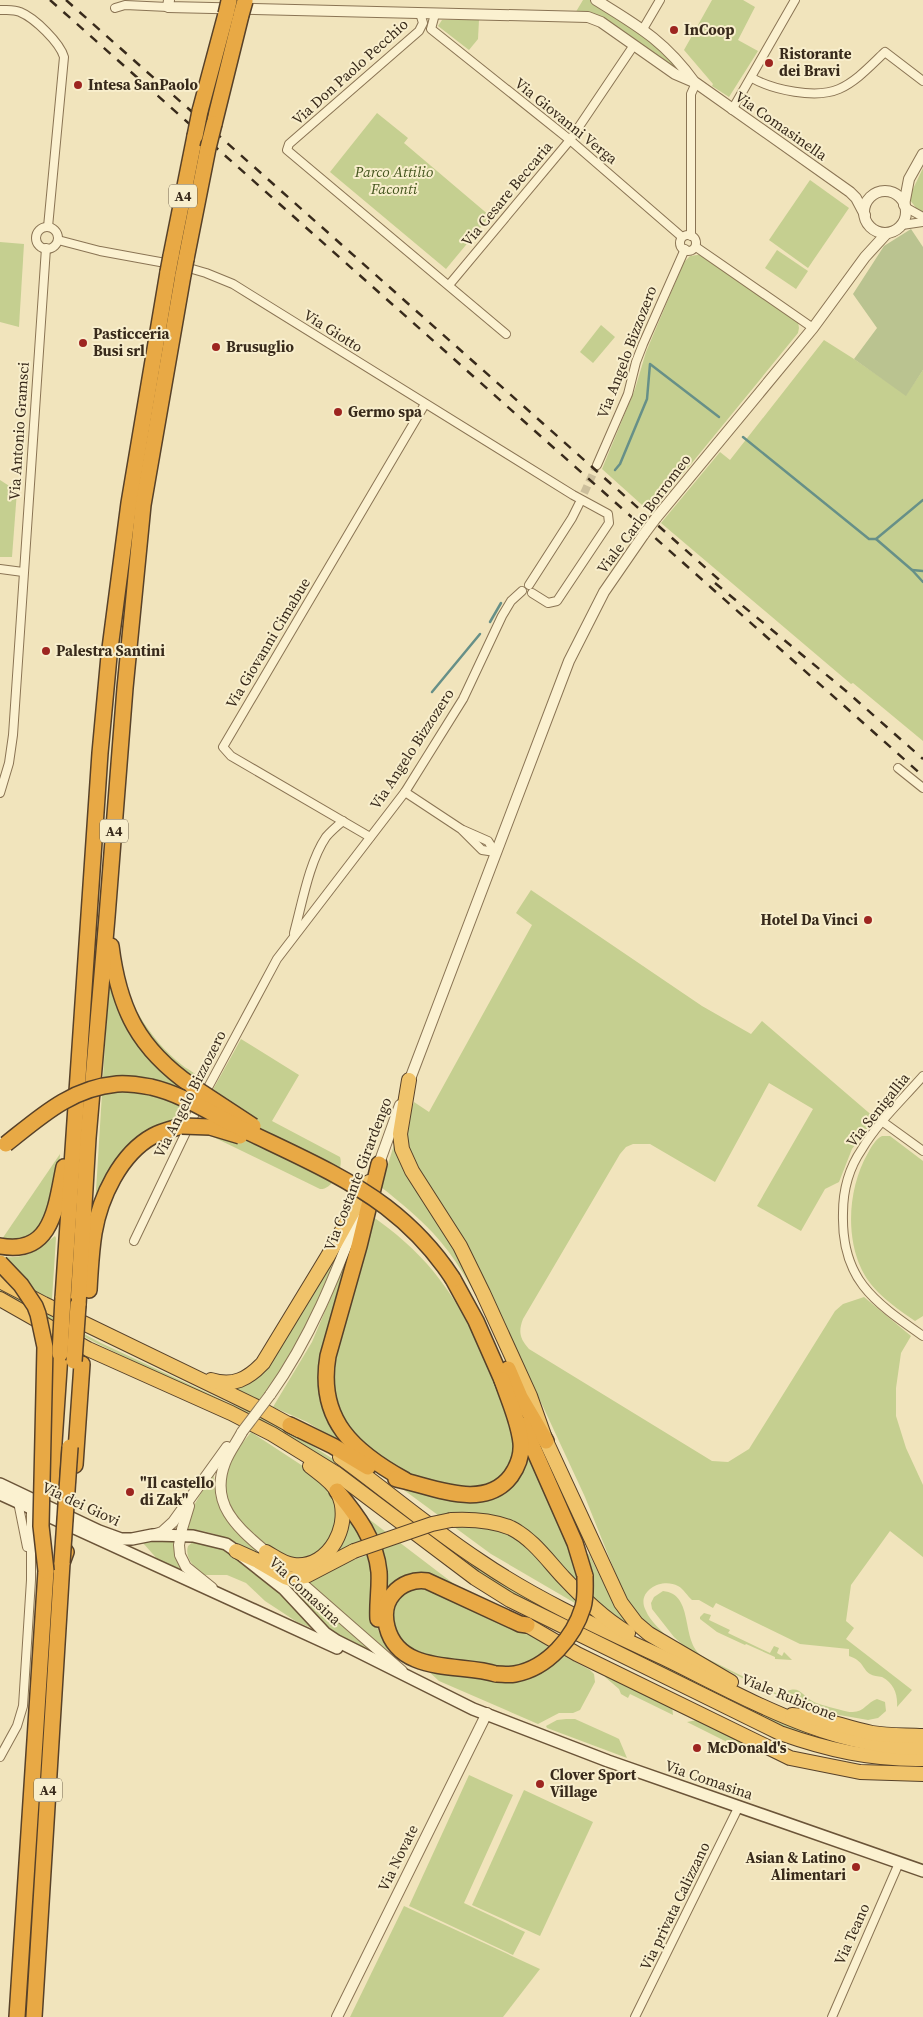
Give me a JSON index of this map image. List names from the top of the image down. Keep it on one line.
{"streets":{"highway":["A4","Viale Rubicone"],"main road":["Via dei Giovi","Via Comasina"],"street":["Via Don Paolo Pecchio","Via Giovanni Verga","Via Comasinella","Via Cesare Beccaria","Via Giotto","Via Angelo Bizzozero","Via Antonio Gramsci","Viale Carlo Borromeo","Via Giovanni Cimabue","Via Senigallia","Via Costante Girardengo","Via Novate","Via privata Calizzano","Via Teano"]},"crossings":[["Via Don Paolo Pecchio","Via Cesare Beccaria"],["Via Giovanni Verga","Via Cesare Beccaria"],["Via Giovanni Verga","Via Angelo Bizzozero"],["Via Comasinella","Viale Carlo Borromeo"],["Via Giotto","Via Angelo Bizzozero"],["Via Giotto","Via Antonio Gramsci"],["Via Giotto","Via Giovanni Cimabue"],["Via Angelo Bizzozero","Via Giovanni Cimabue"],["Viale Carlo Borromeo","Via Costante Girardengo"],["Via Costante Girardengo","Via dei Giovi"],["Via Costante Girardengo","Via Comasina"],["Via dei Giovi","Via Comasina"],["Via Comasina","Via Novate"],["Via Comasina","Via privata Calizzano"],["Via Comasina","Via Teano"]],"parks":["Parco Attilio Faconti"],"places":["InCoop","Ristorante dei Bravi","Intesa SanPaolo","Pasticceria Busi srl","Brusuglio","Germo spa","Palestra Santini","Hotel Da Vinci","\"Il castello di Zak\"","McDonald's","Clover Sport Village","Asian & Latino Alimentari"]}
